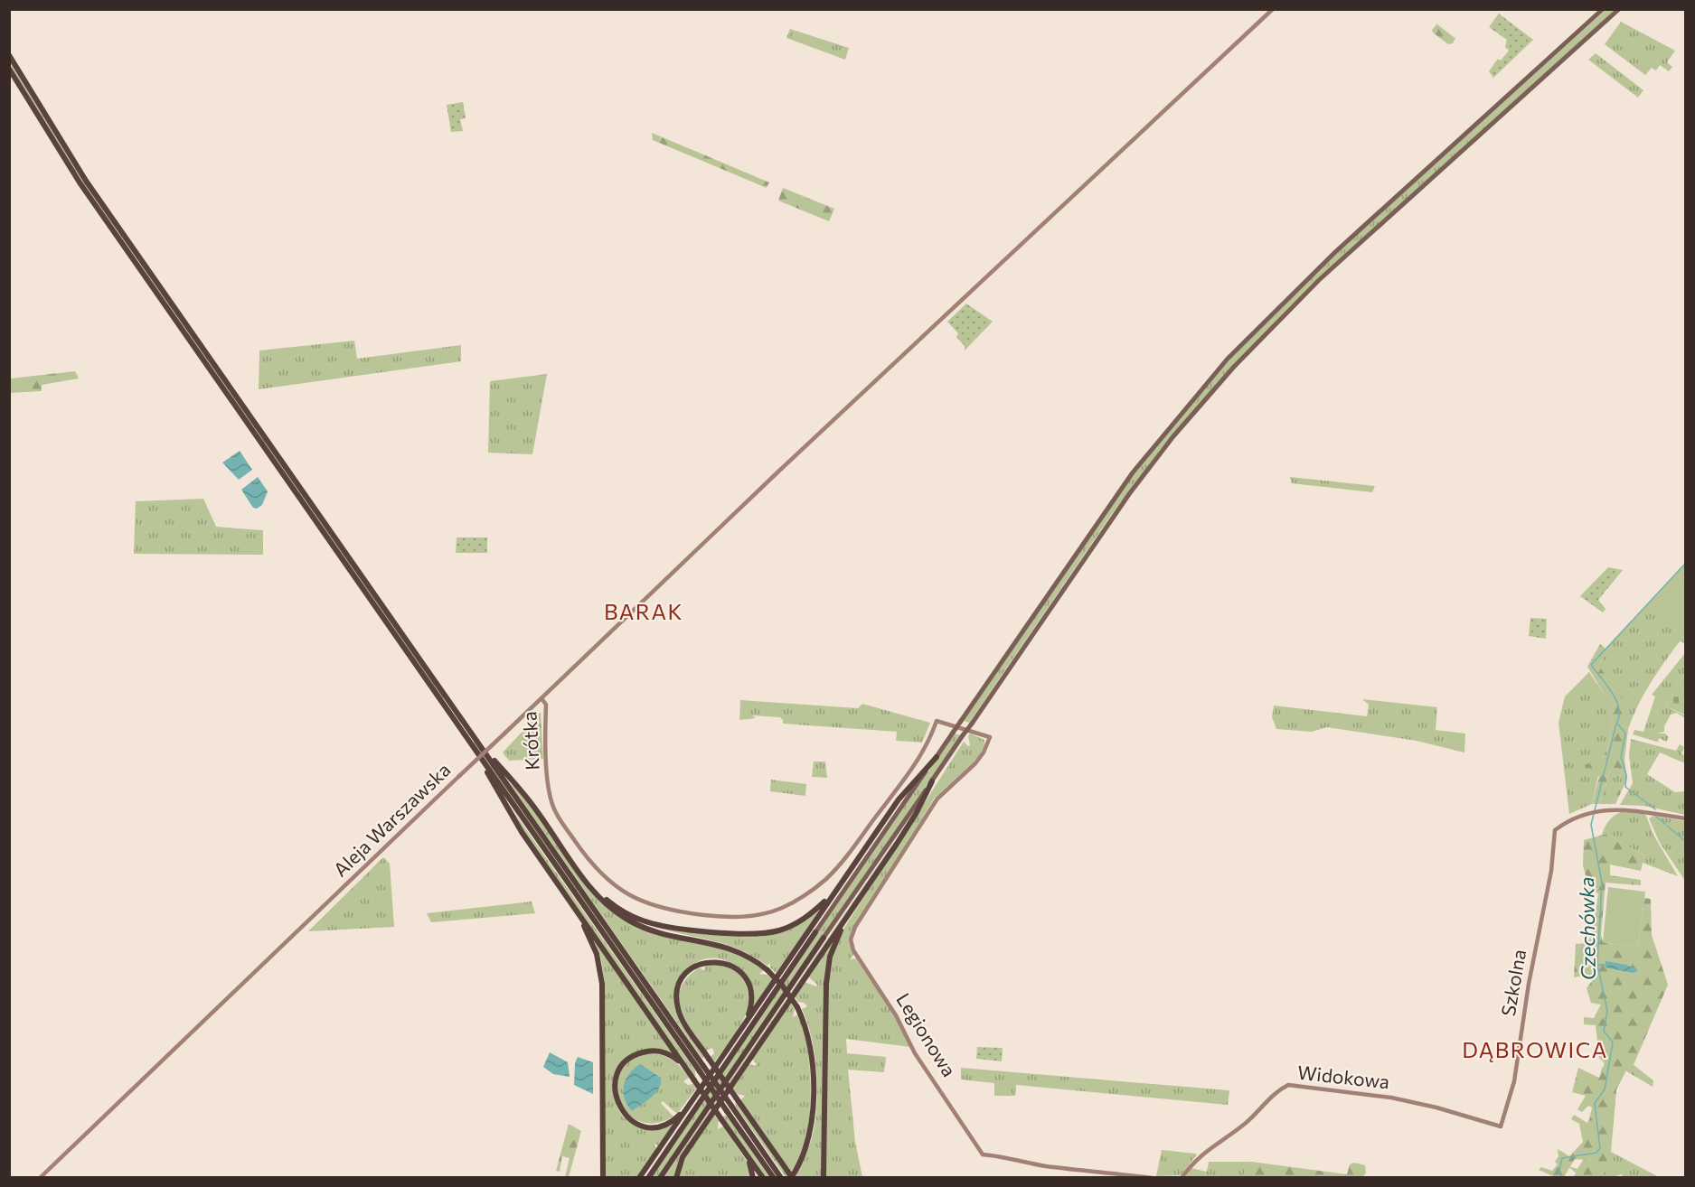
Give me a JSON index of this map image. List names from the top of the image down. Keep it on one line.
{"streets":{"street":["Krótka","Aleja Warszawska","Szkolna","Legionowa","Widokowa"]},"crossings":[["Krótka","Aleja Warszawska"],["Krótka","Legionowa"],["Szkolna","Widokowa"]],"districts":["BARAK","DĄBROWICA"],"water":["Czechówka"]}
